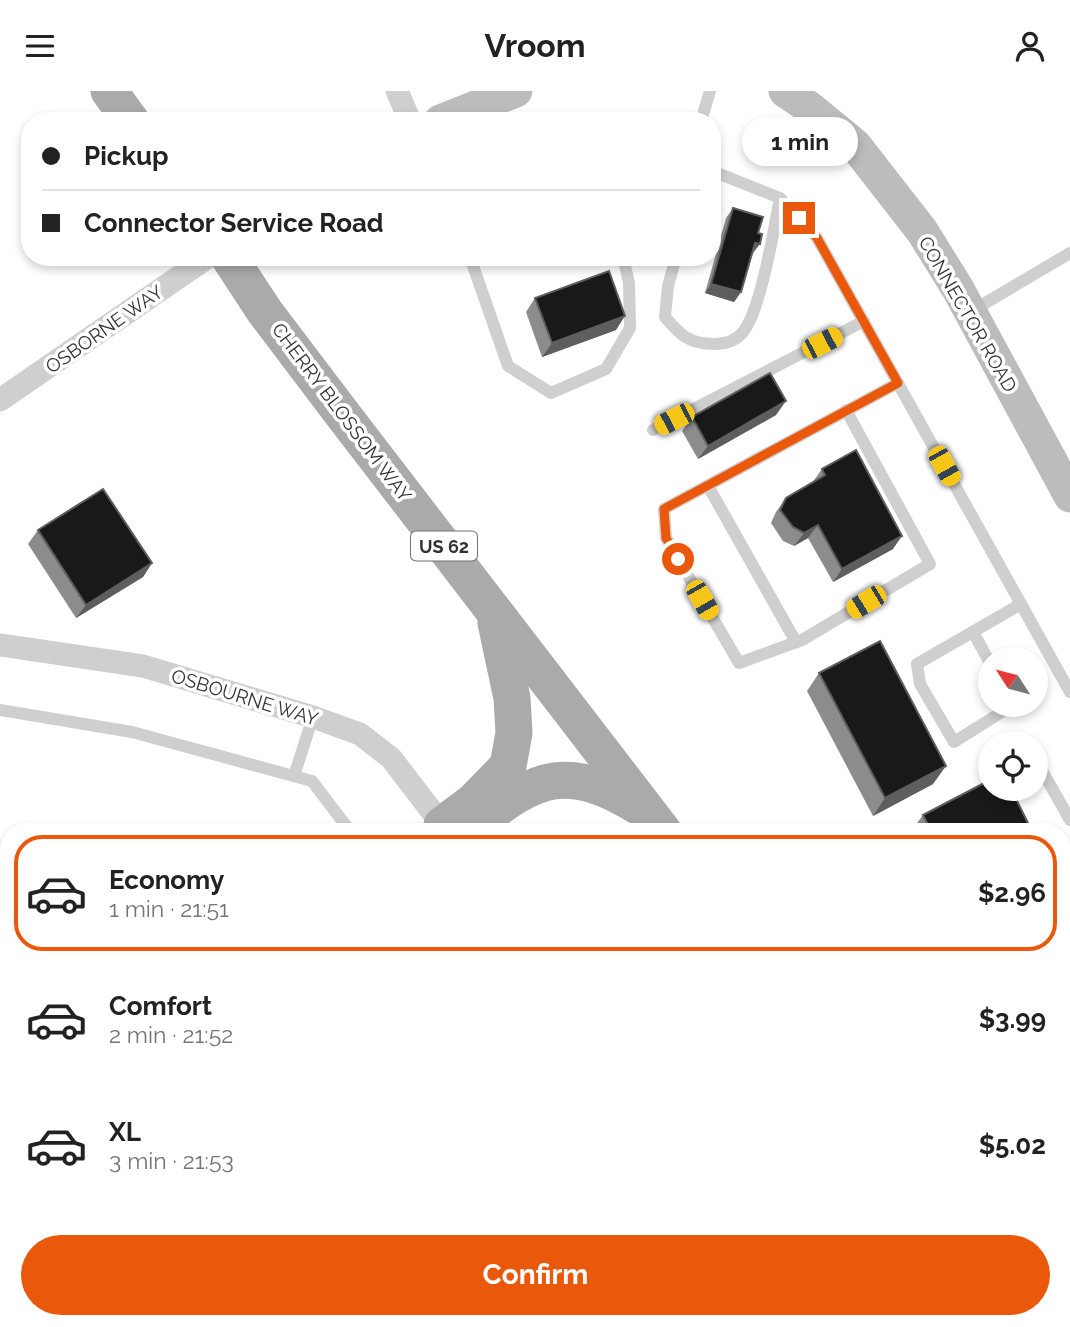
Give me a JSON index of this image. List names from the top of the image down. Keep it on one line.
{"streets":{"main road":["CONNECTOR ROAD","CHERRY BLOSSOM WAY","US 62"],"street":["OSBORNE WAY","OSBOURNE WAY"]},"north":"top left","page":{"header":"Vroom","banner":["Pickup","Connector Service Road"],"bubble":"1 min","list":[{"name":"Economy","note":"1 min · 21:51","value":"$2.96"},{"name":"Comfort","note":"2 min · 21:52","value":"$3.99"},{"name":"XL","note":"3 min · 21:53","value":"$5.02"}],"buttons":"Confirm"}}
